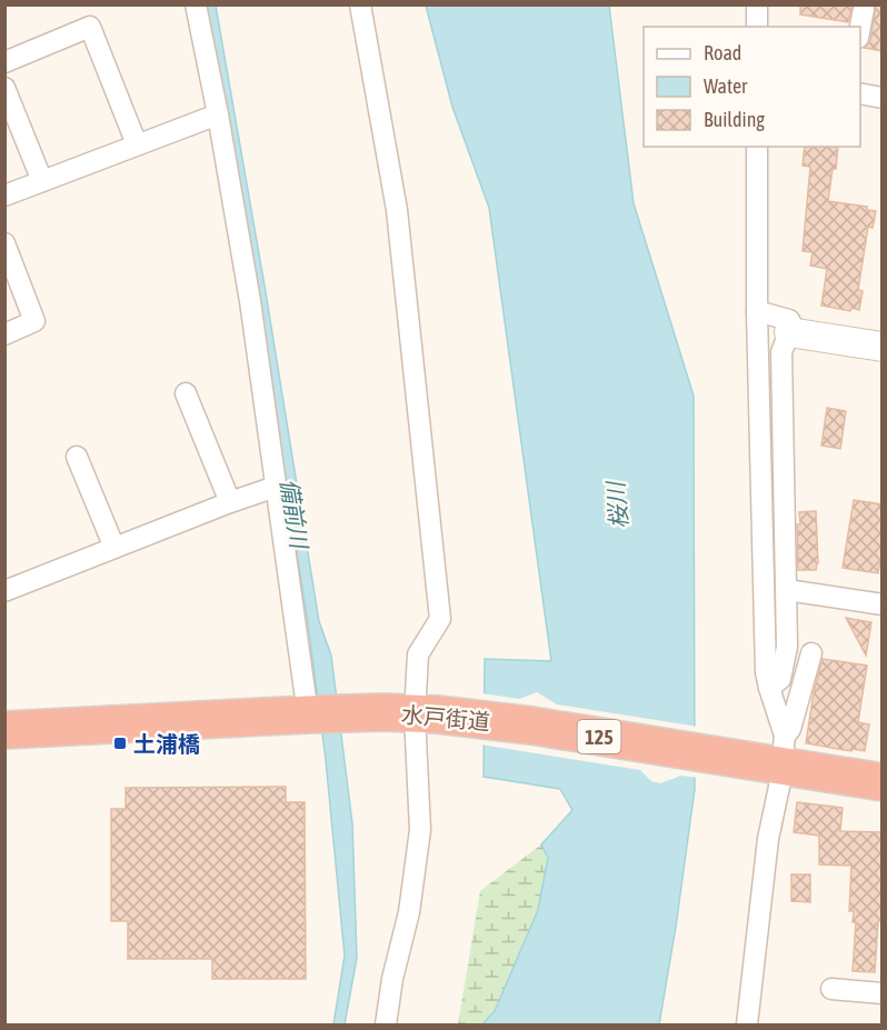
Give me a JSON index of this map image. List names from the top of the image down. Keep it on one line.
{"streets":{"highway":["水戸街道","125"]},"water":["桜川","備前川"],"places":{"transit":["土浦橋"]},"legend":["Road","Water","Building"]}
